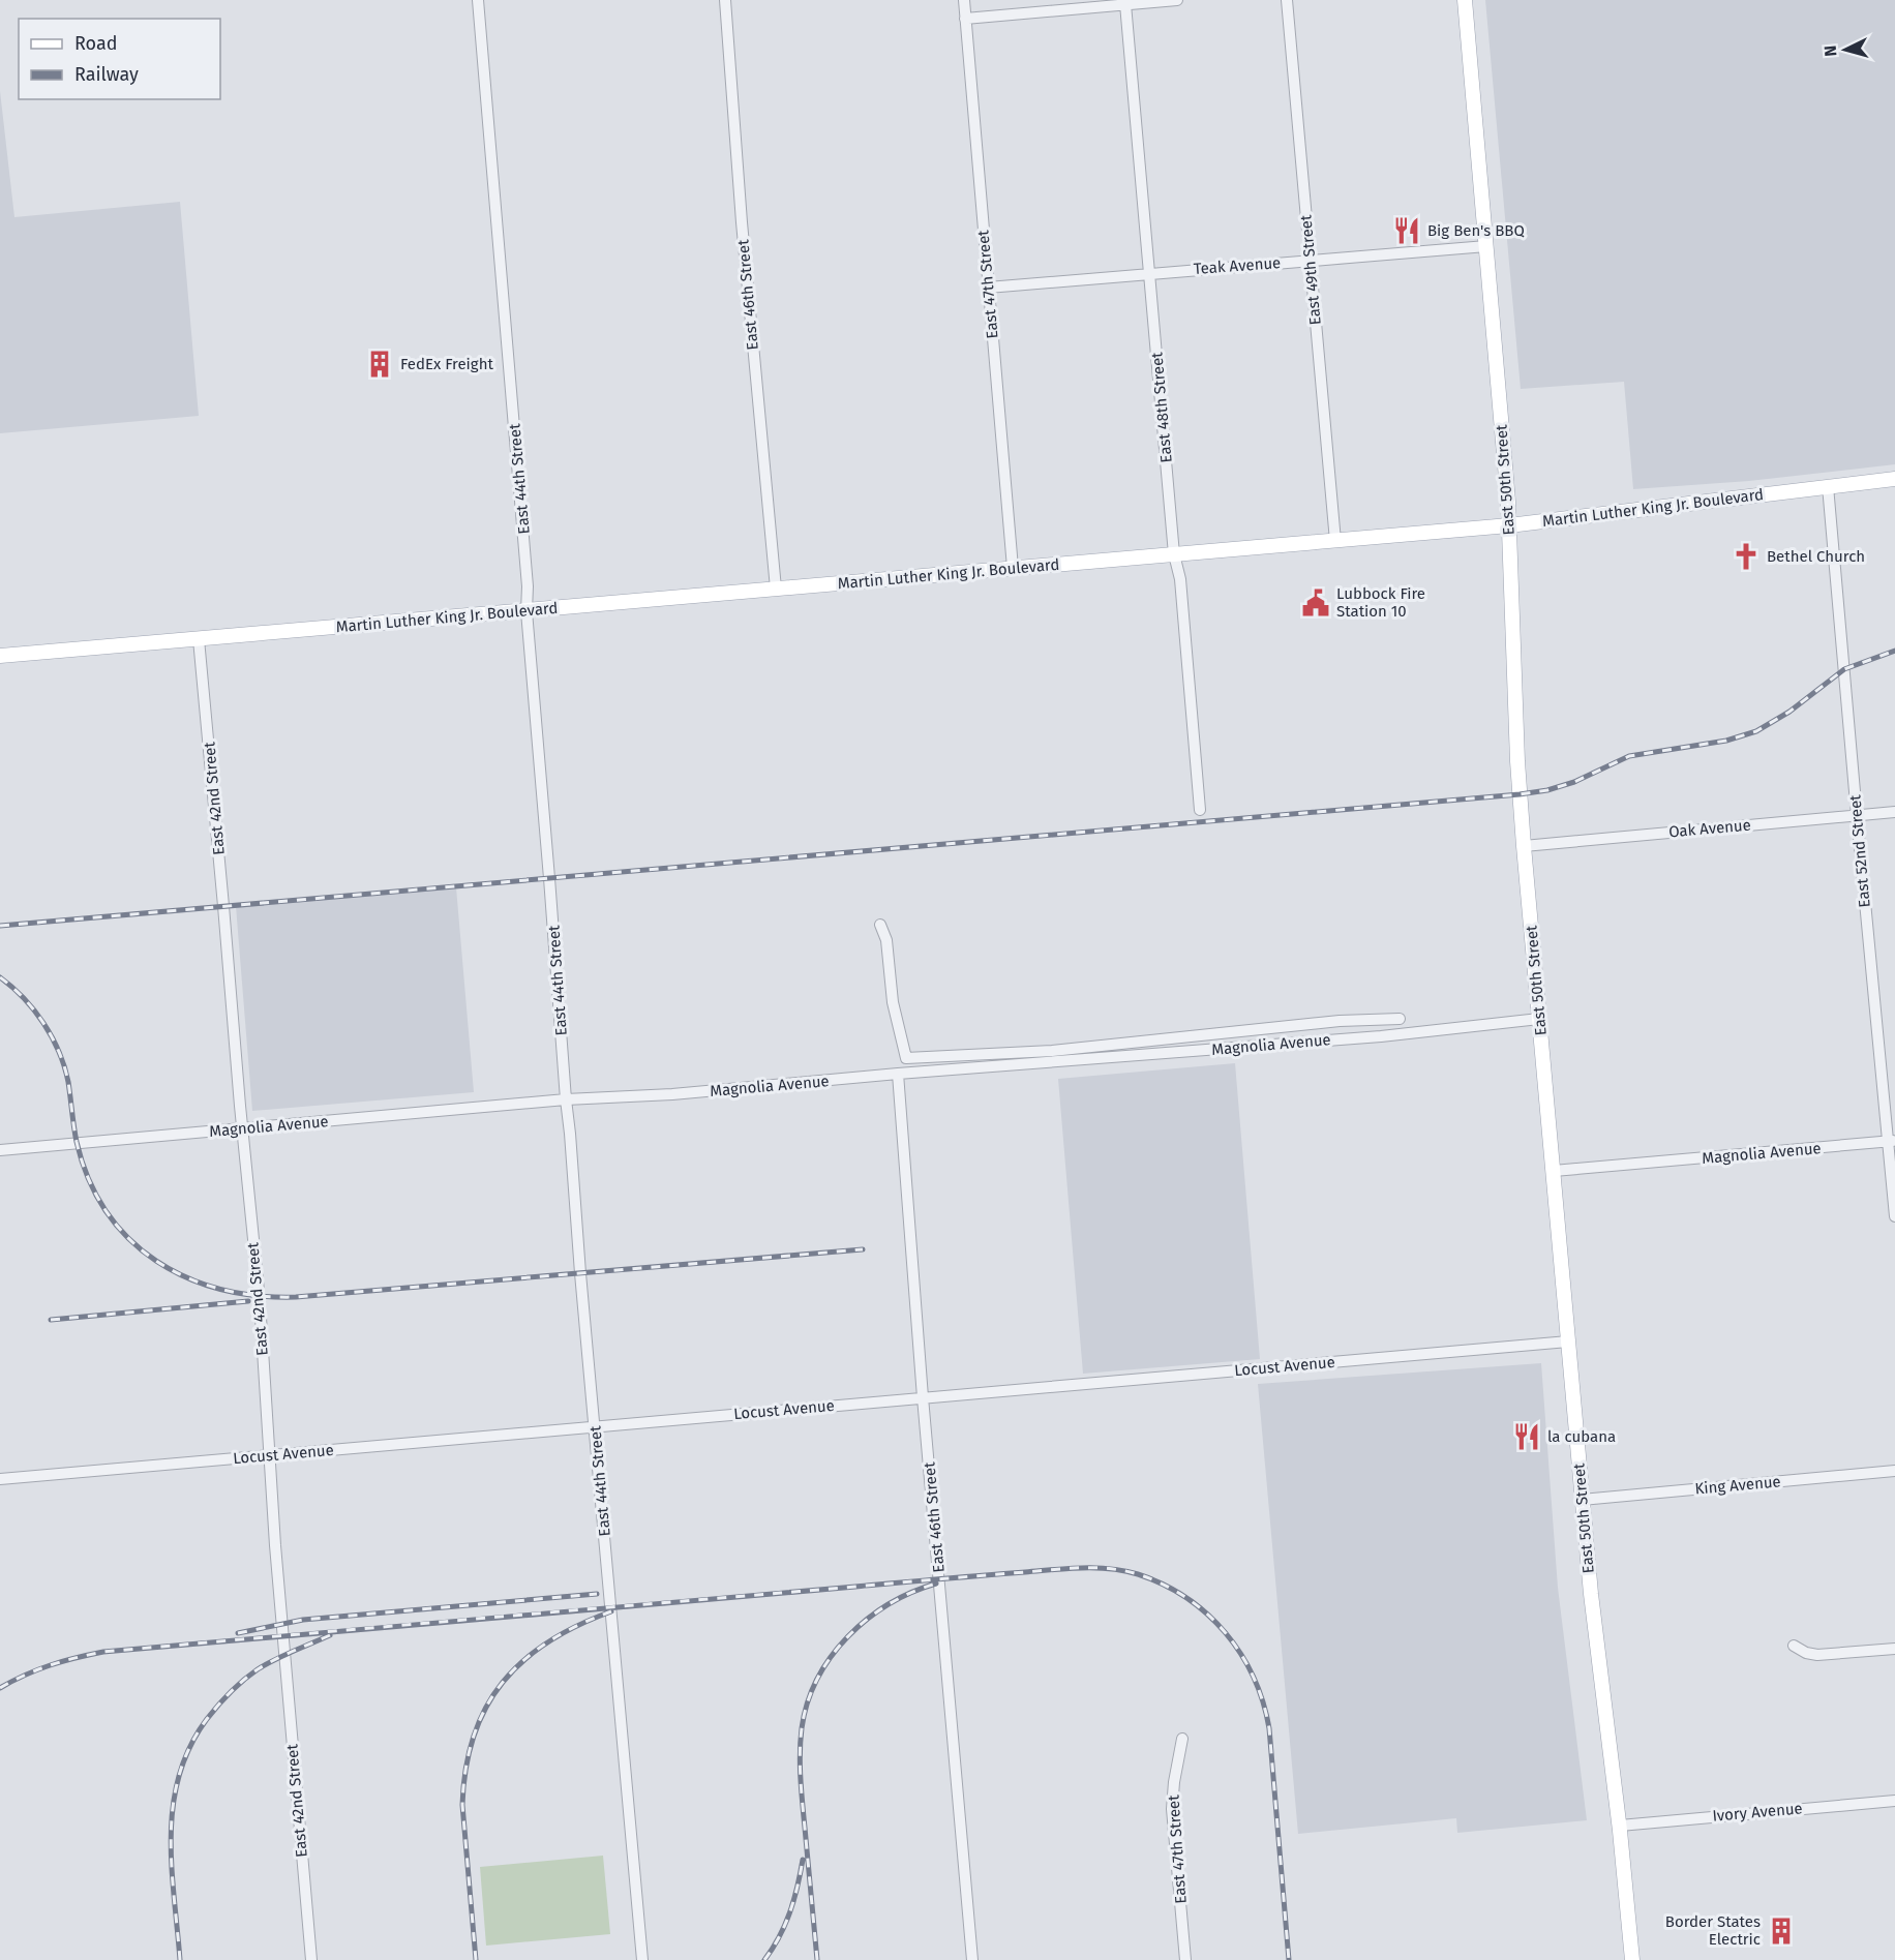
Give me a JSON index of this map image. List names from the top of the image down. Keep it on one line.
{"streets":{"main road":["East 50th Street","Martin Luther King Jr. Boulevard"],"street":["Teak Avenue","East 49th Street","East 47th Street","East 46th Street","East 48th Street","East 44th Street","East 42nd Street","Oak Avenue","East 52nd Street","Magnolia Avenue","Locust Avenue","King Avenue","Ivory Avenue"]},"crossings":[["Teak Avenue","East 49th Street"],["Teak Avenue","East 47th Street"],["Teak Avenue","East 48th Street"],["Teak Avenue","East 50th Street"],["East 49th Street","Martin Luther King Jr. Boulevard"],["East 47th Street","Martin Luther King Jr. Boulevard"],["East 46th Street","Martin Luther King Jr. Boulevard"],["East 46th Street","Magnolia Avenue"],["East 46th Street","Locust Avenue"],["East 48th Street","Martin Luther King Jr. Boulevard"],["East 44th Street","Martin Luther King Jr. Boulevard"],["East 44th Street","Magnolia Avenue"],["East 44th Street","Locust Avenue"],["East 50th Street","Martin Luther King Jr. Boulevard"],["East 50th Street","Oak Avenue"],["East 50th Street","Magnolia Avenue"],["East 50th Street","Locust Avenue"],["East 50th Street","King Avenue"],["East 50th Street","Ivory Avenue"],["Martin Luther King Jr. Boulevard","East 42nd Street"],["Martin Luther King Jr. Boulevard","East 52nd Street"],["East 42nd Street","Magnolia Avenue"],["East 42nd Street","Locust Avenue"],["Oak Avenue","East 52nd Street"],["East 52nd Street","Magnolia Avenue"]],"places":{"restaurant":["Big Ben's BBQ","la cubana"],"building":["FedEx Freight","Border States Electric"],"church":["Bethel Church"],"public building":["Lubbock Fire Station 10"]},"legend":["Road","Railway"],"north":"left"}
